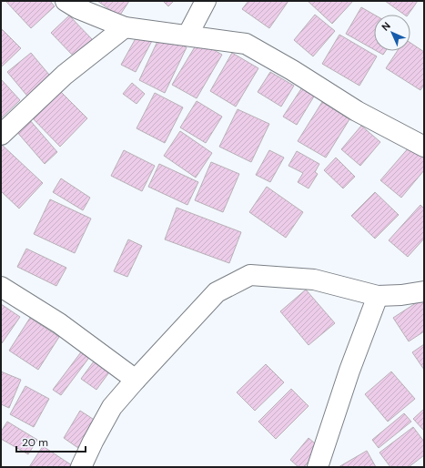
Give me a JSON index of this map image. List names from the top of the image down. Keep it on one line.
{"scale_bar":"20 m","north":"top left"}
